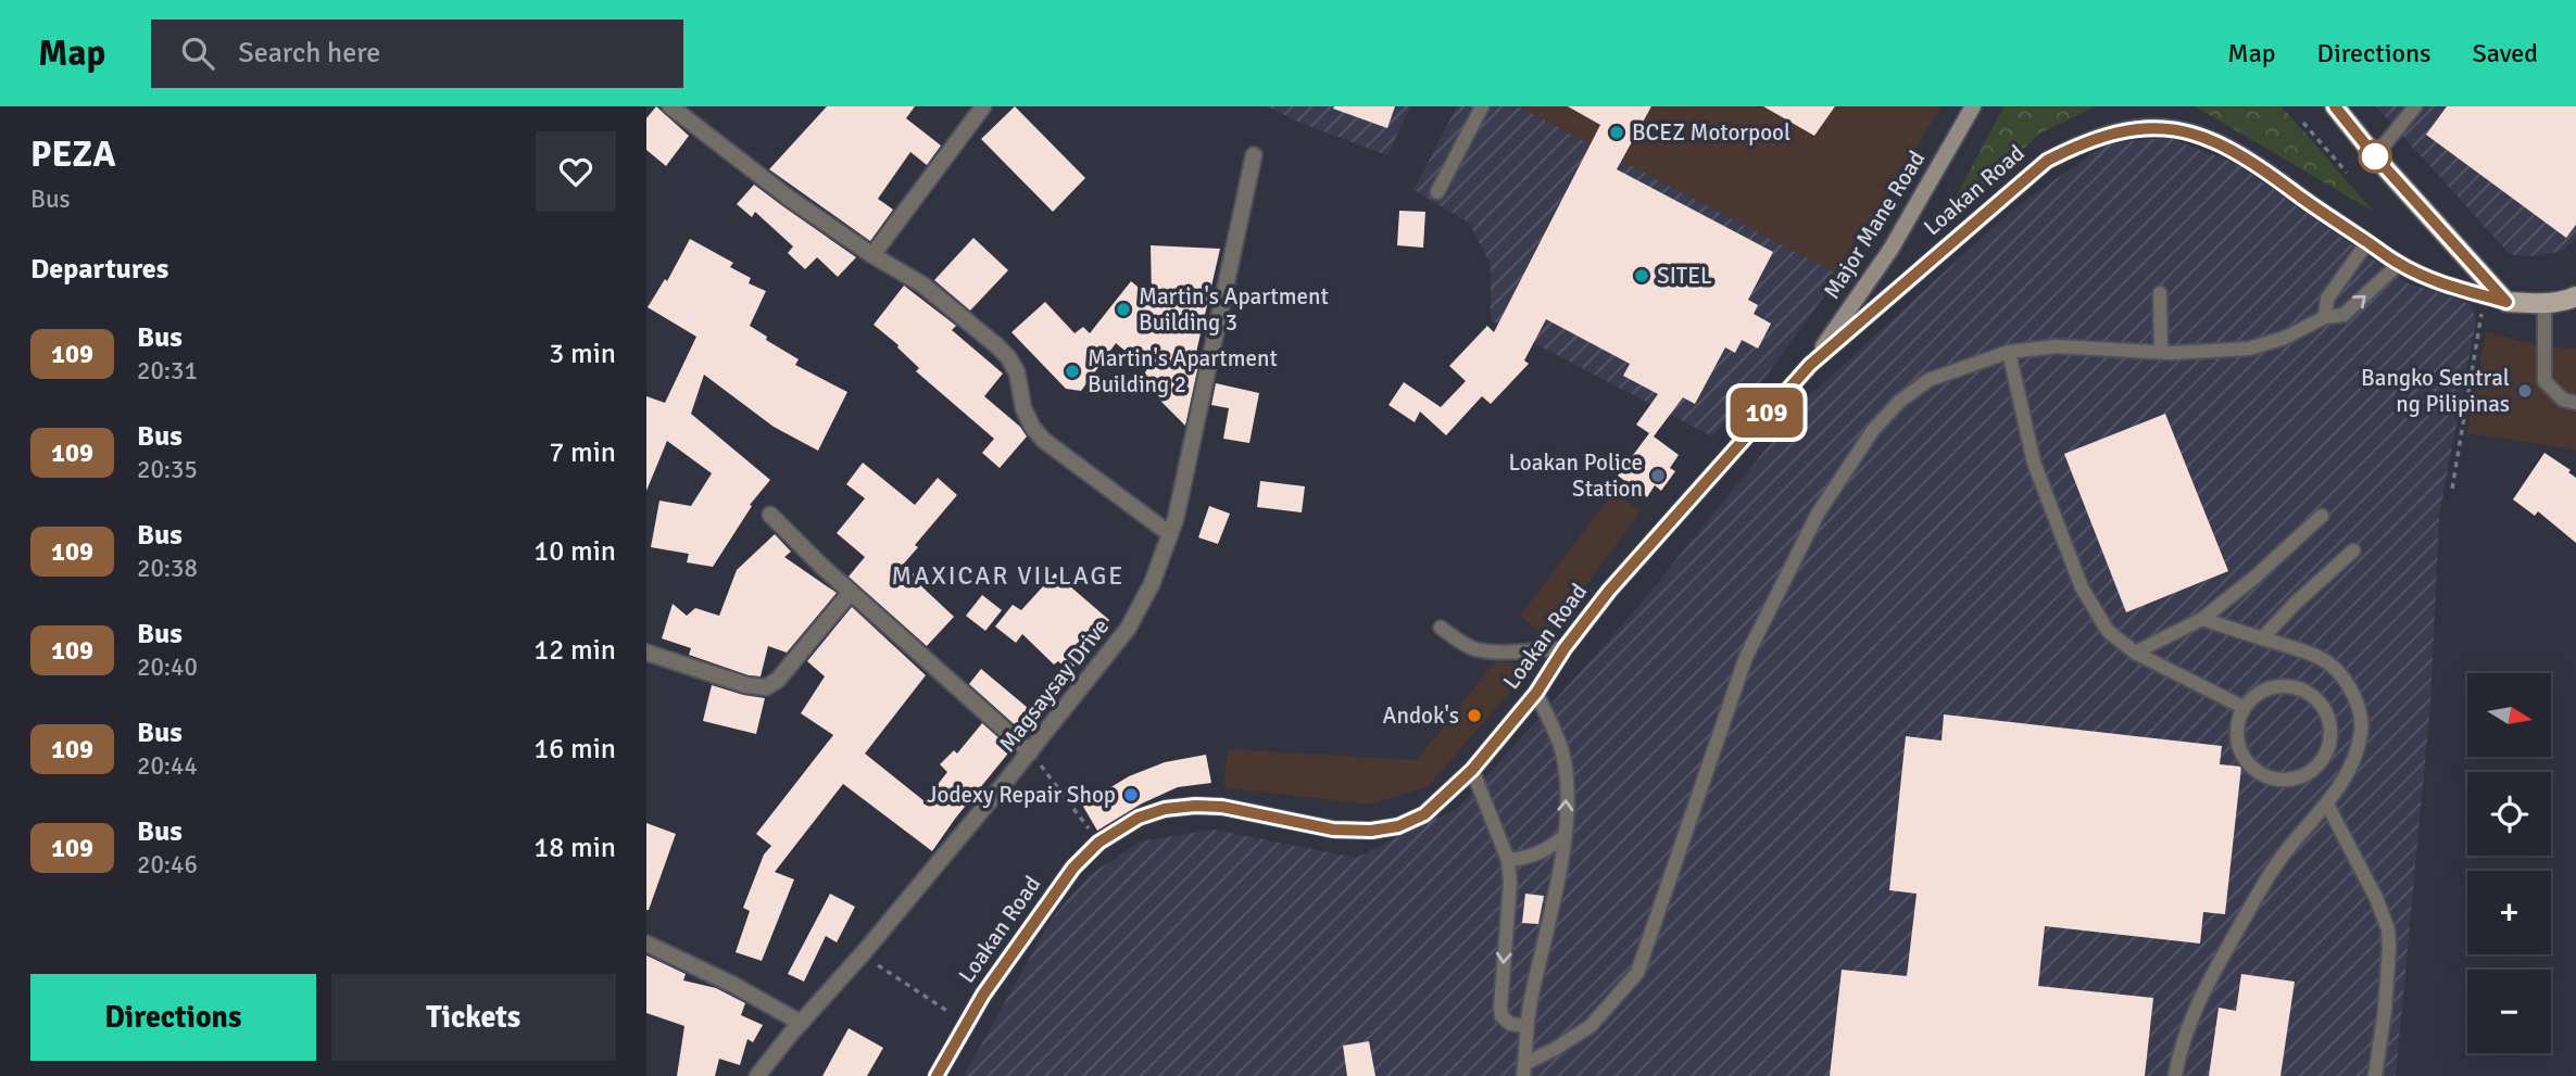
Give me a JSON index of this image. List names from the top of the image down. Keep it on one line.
{"streets":{"main road":["Loakan Road","Major Mane Road"],"street":["Magsaysay Drive"]},"crossings":[["Loakan Road","Major Mane Road"]],"districts":["MAXICAR VILLAGE"],"places":["BCEZ Motorpool","SITEL","Martin's Apartment Building 3","Martin's Apartment Building 2","Bangko Sentral ng Pilipinas","Loakan Police Station","Andok's","Jodexy Repair Shop"],"lines":["bus line 109"],"north":"right","page":{"header":"Map","search":"Search here","nav":["Map","Directions","Saved"],"heading":[["PEZA","Bus"],"Departures"],"on_map":"109","list":[{"mark":"109","name":"Bus","note":"20:31","value":"3 min"},{"mark":"109","name":"Bus","note":"20:35","value":"7 min"},{"mark":"109","name":"Bus","note":"20:38","value":"10 min"},{"mark":"109","name":"Bus","note":"20:40","value":"12 min"},{"mark":"109","name":"Bus","note":"20:44","value":"16 min"},{"mark":"109","name":"Bus","note":"20:46","value":"18 min"}],"map_buttons":["+","−"],"buttons":["Directions","Tickets"]}}
